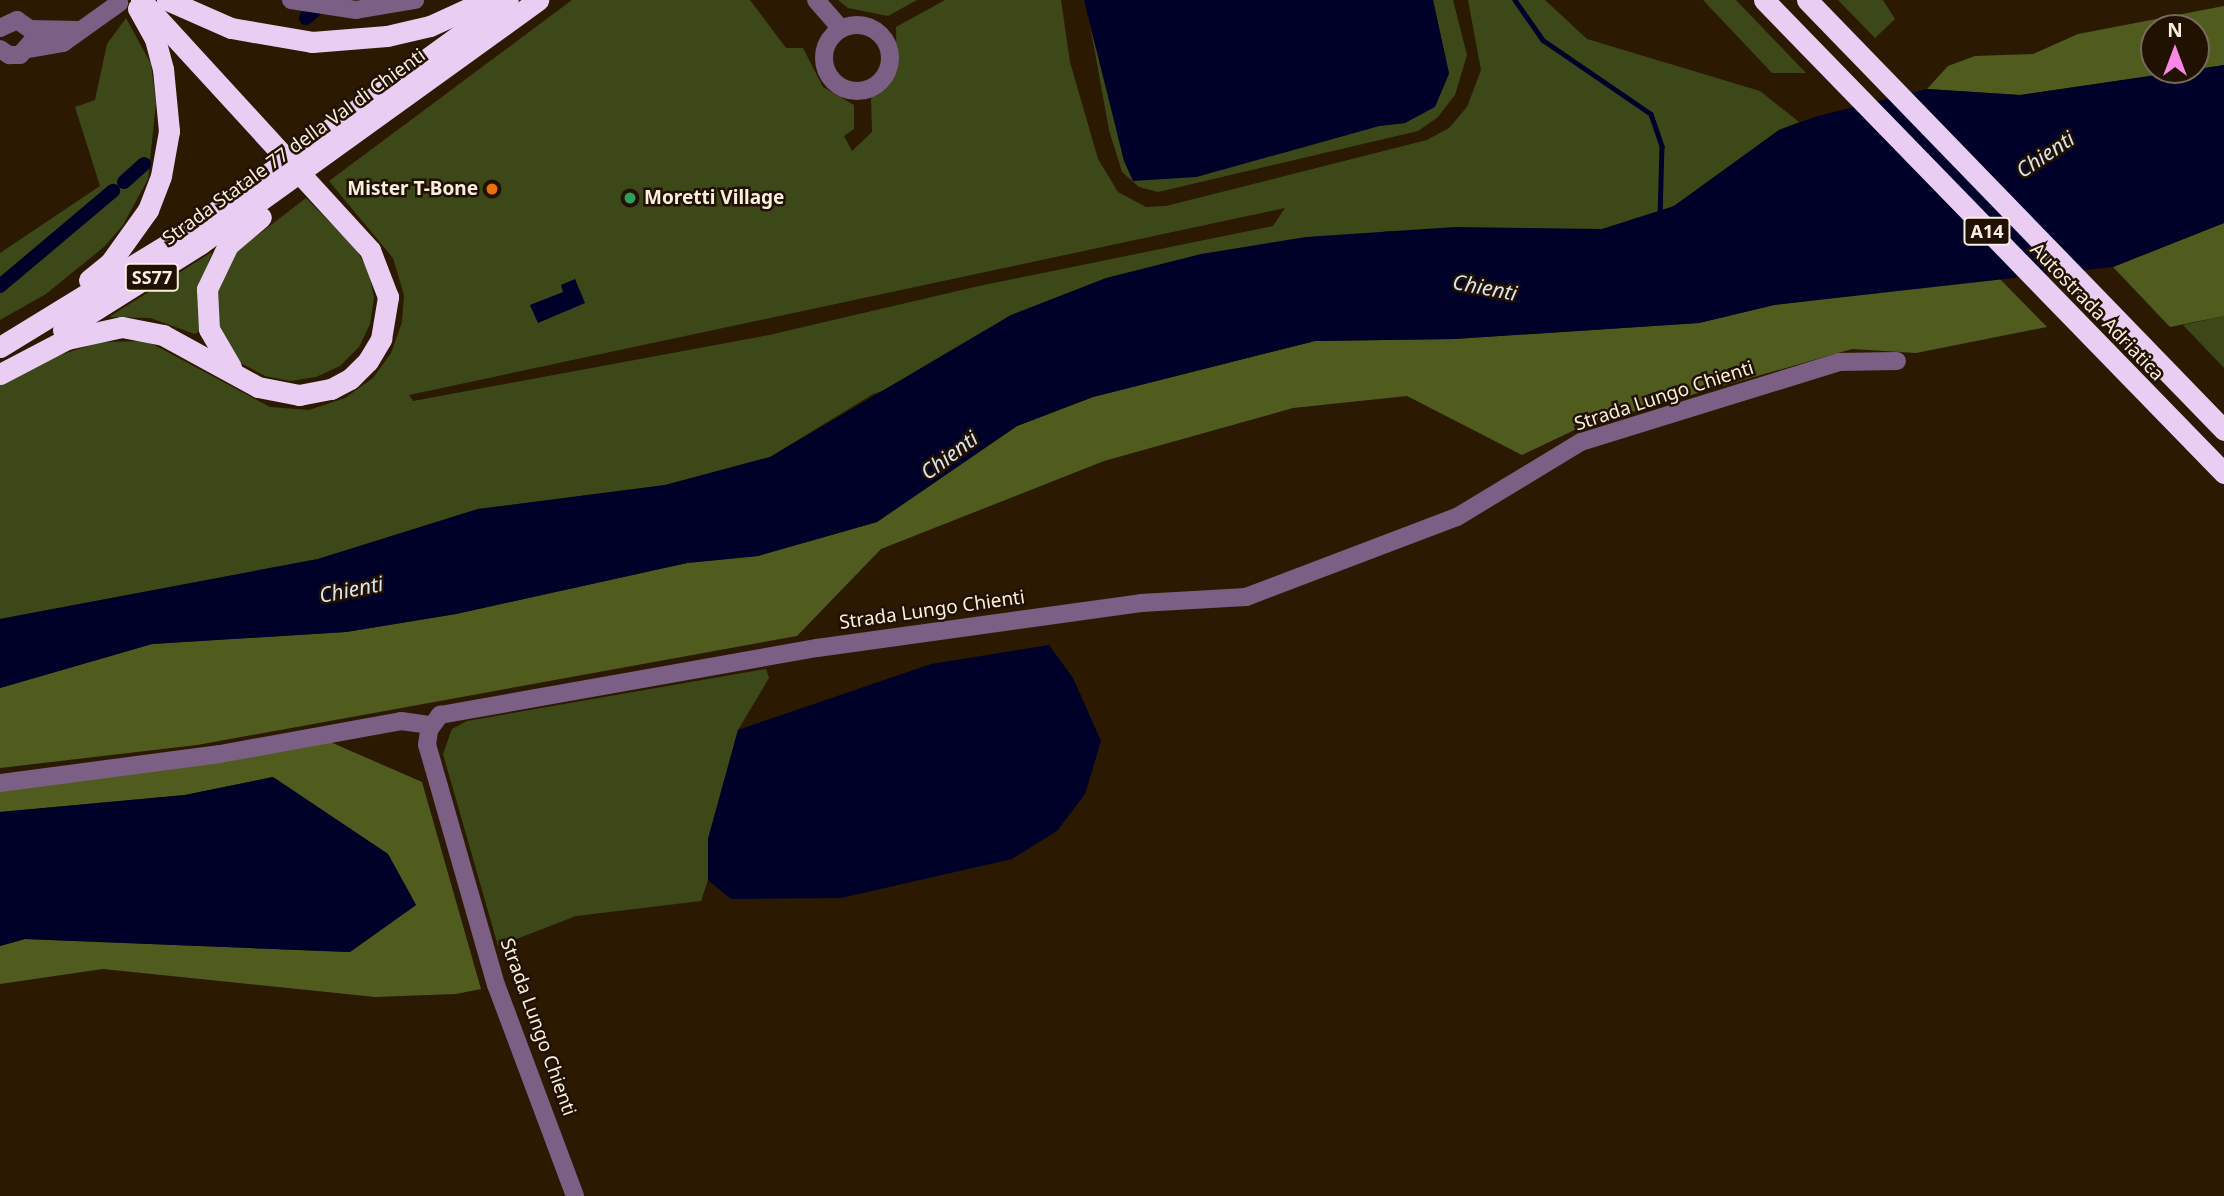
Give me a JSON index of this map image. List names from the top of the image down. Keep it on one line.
{"streets":{"highway":["Strada Statale 77 della Val di Chienti","A14","SS77","Autostrada Adriatica"],"street":["Strada Lungo Chienti"]},"water":["Chienti"],"places":["Mister T-Bone","Moretti Village"],"north":"top"}
